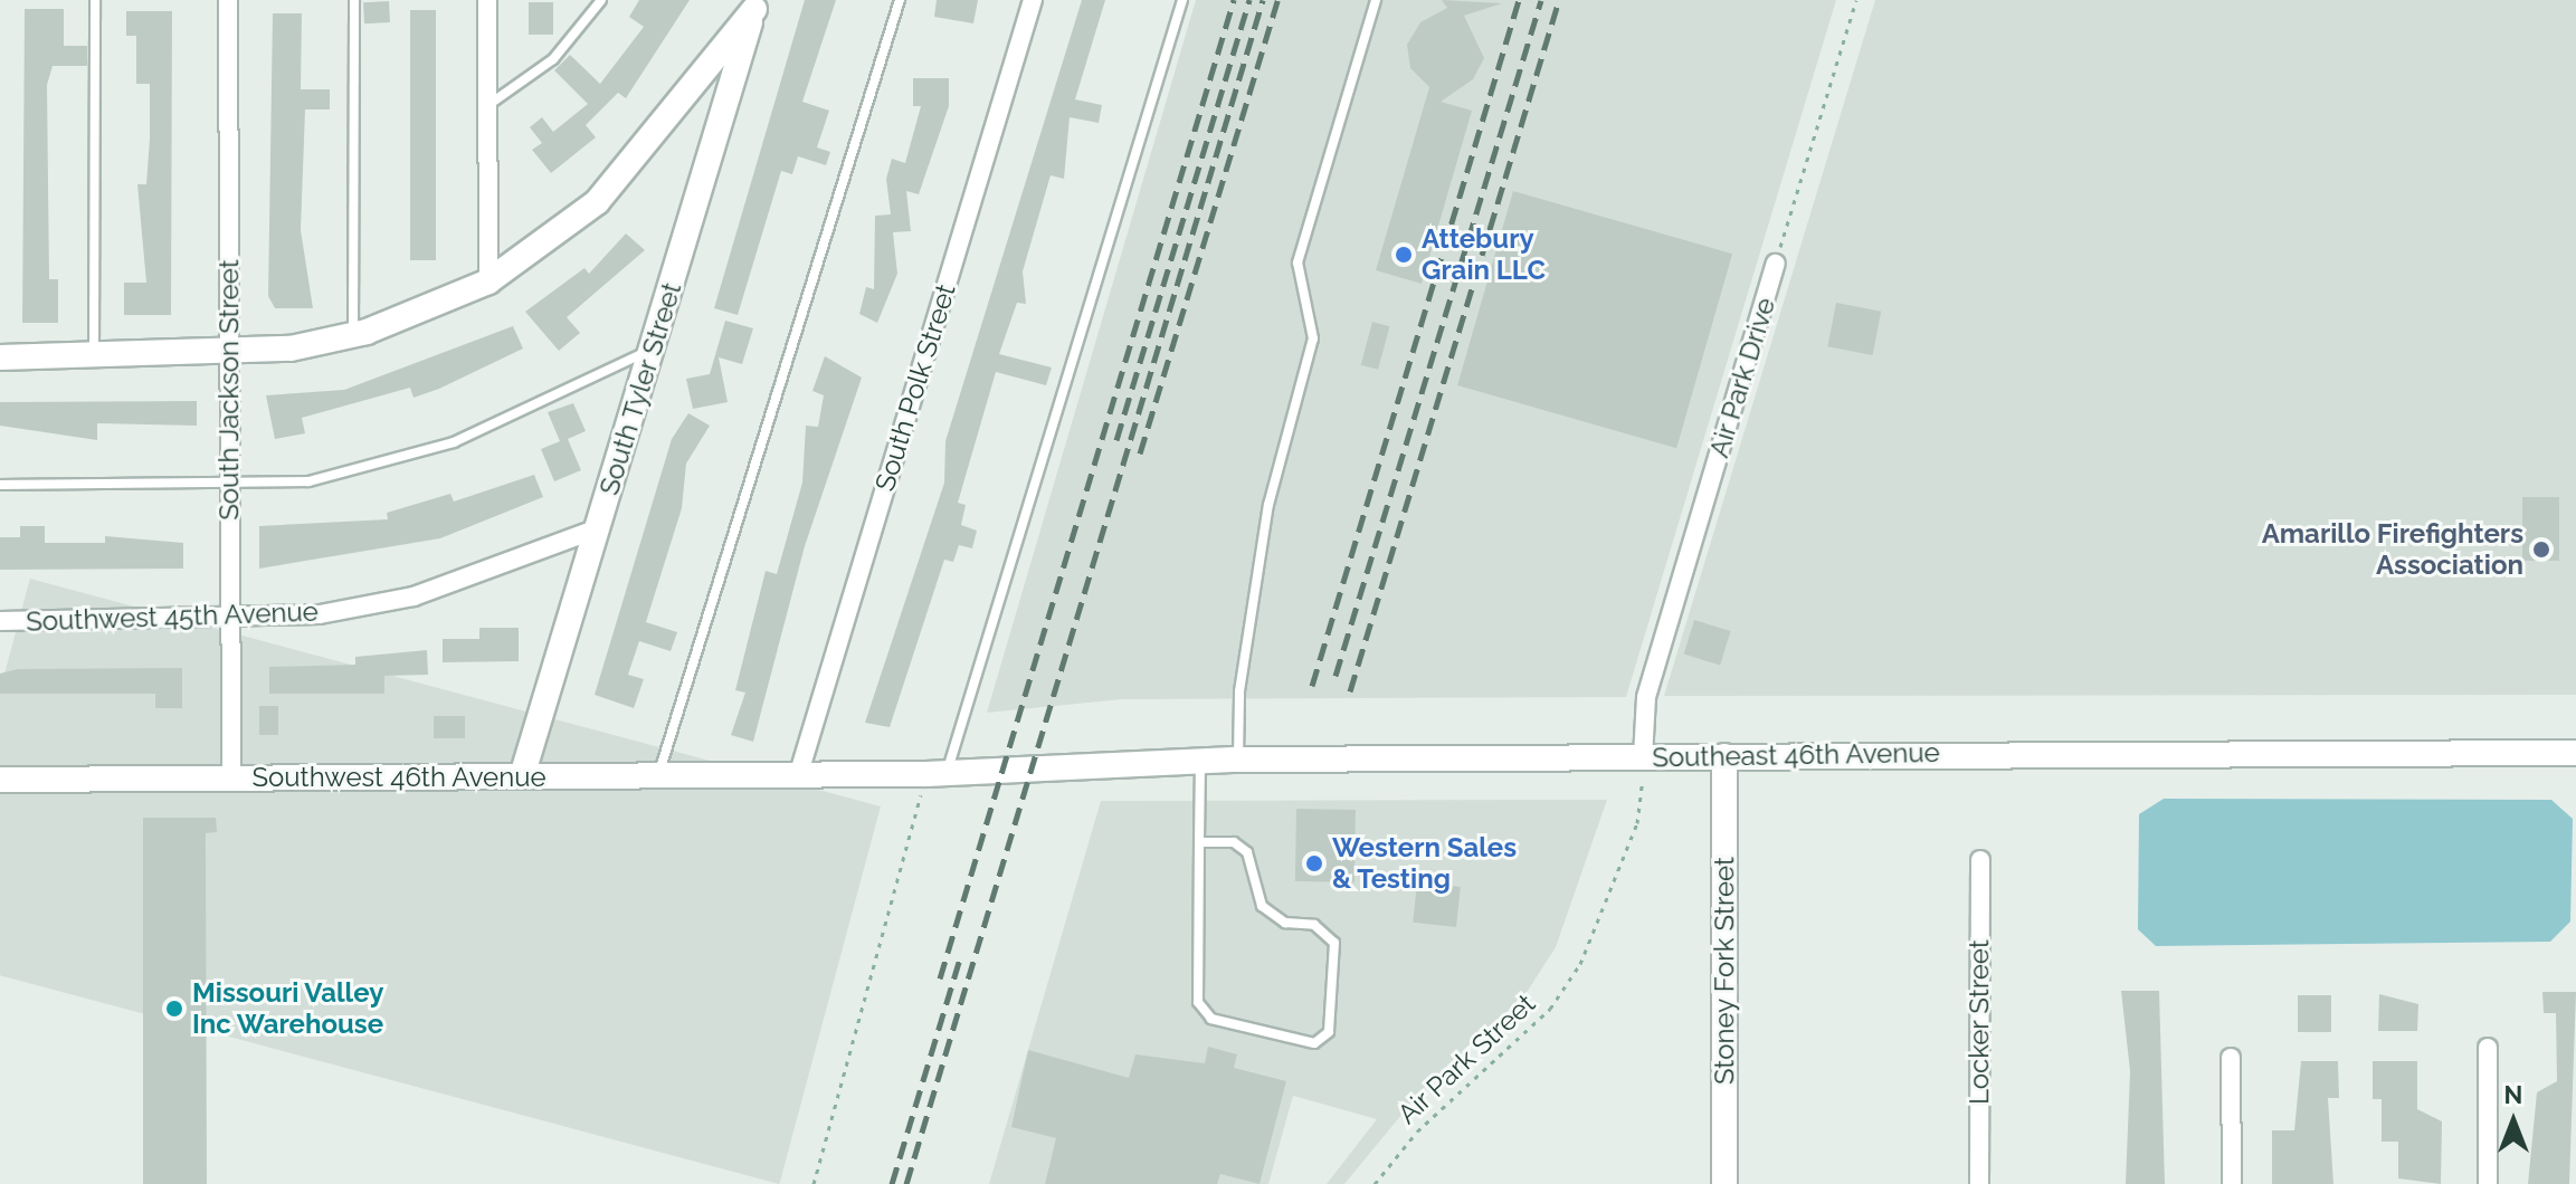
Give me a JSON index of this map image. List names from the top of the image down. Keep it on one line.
{"streets":{"main road":["South Tyler Street","Southeast 46th Avenue","Southwest 46th Avenue","Stoney Fork Street"],"street":["Air Park Drive","South Polk Street","South Jackson Street","Southwest 45th Avenue","Locker Street"],"path":["Air Park Street"]},"crossings":[["Air Park Drive","Southeast 46th Avenue"],["Air Park Drive","Air Park Street"],["South Polk Street","Southwest 46th Avenue"],["South Tyler Street","Southwest 45th Avenue"],["South Tyler Street","Southwest 46th Avenue"],["South Jackson Street","Southwest 45th Avenue"],["South Jackson Street","Southwest 46th Avenue"],["Southeast 46th Avenue","Southwest 46th Avenue"],["Southeast 46th Avenue","Stoney Fork Street"],["Southeast 46th Avenue","Air Park Street"]],"places":["Attebury Grain LLC","Amarillo Firefighters Association","Western Sales & Testing","Missouri Valley Inc Warehouse"],"north":"top"}
